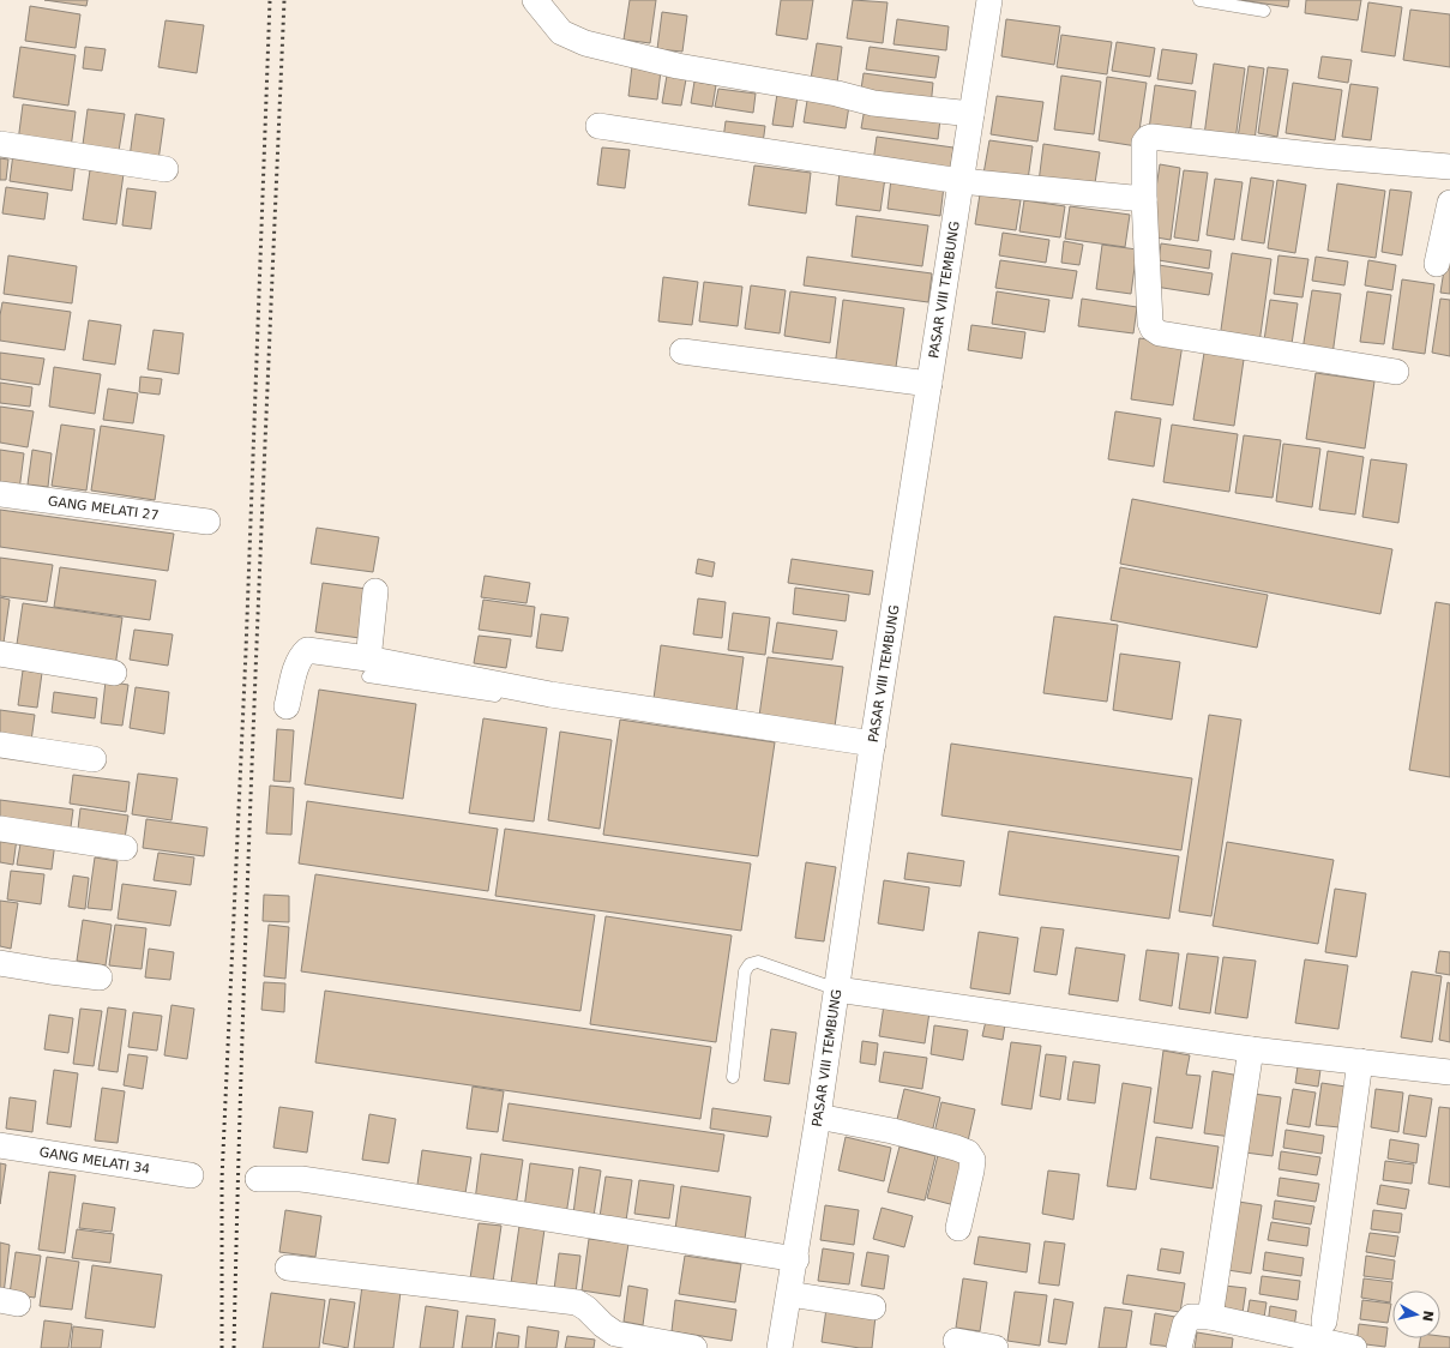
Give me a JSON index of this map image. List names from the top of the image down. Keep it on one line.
{"streets":{"street":["PASAR VIII TEMBUNG","GANG MELATI 27","GANG MELATI 34"]},"north":"right"}
